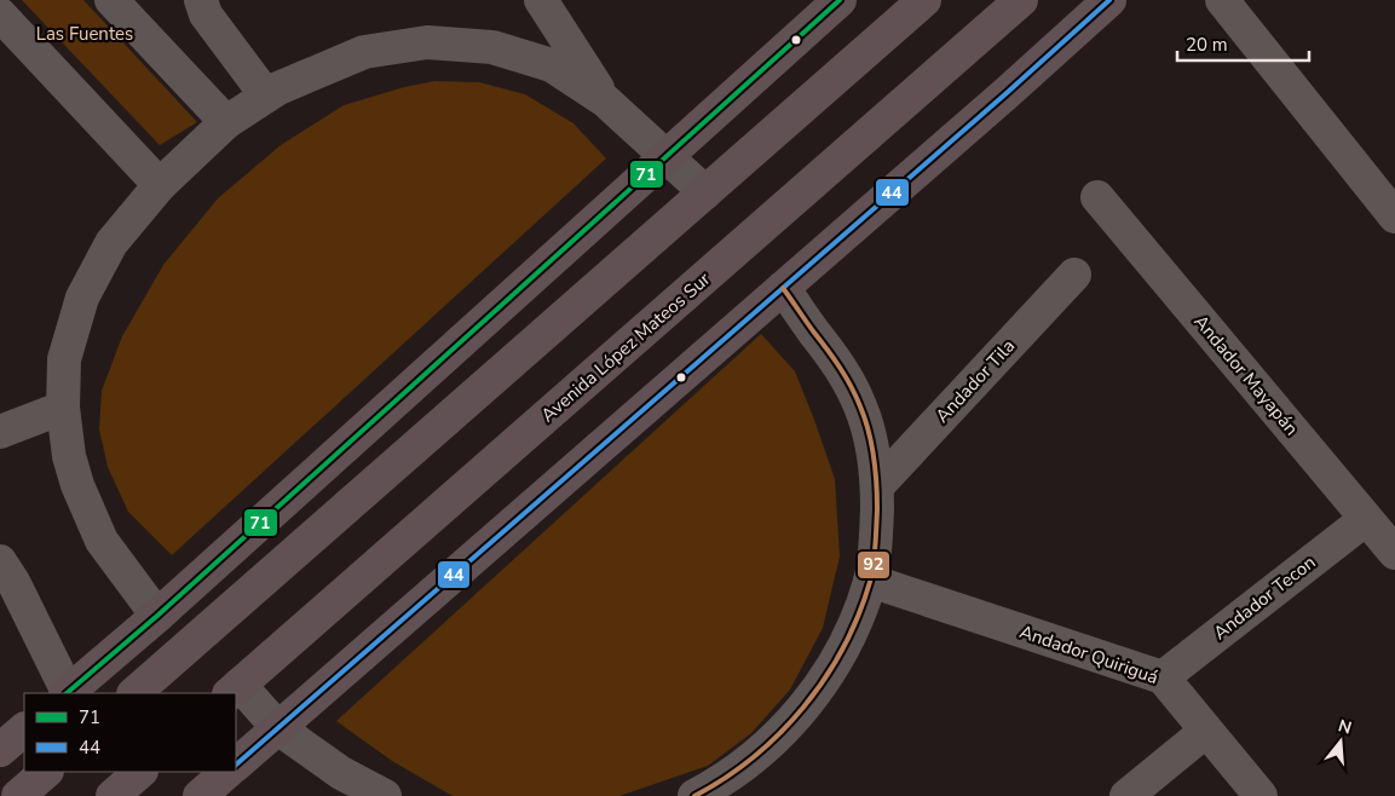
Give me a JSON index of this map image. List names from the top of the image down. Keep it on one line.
{"streets":{"main road":["Avenida López Mateos Sur"],"street":["Andador Mayapán","Andador Tila","Andador Tecon","Andador Quiriguá"]},"crossings":[["Andador Mayapán","Andador Tecon"],["Andador Tecon","Andador Quiriguá"]],"parks":["Las Fuentes"],"lines":["transit line 71","transit line 44","transit line 92"],"legend":["71","44"],"scale_bar":"20 m","north":"top"}
